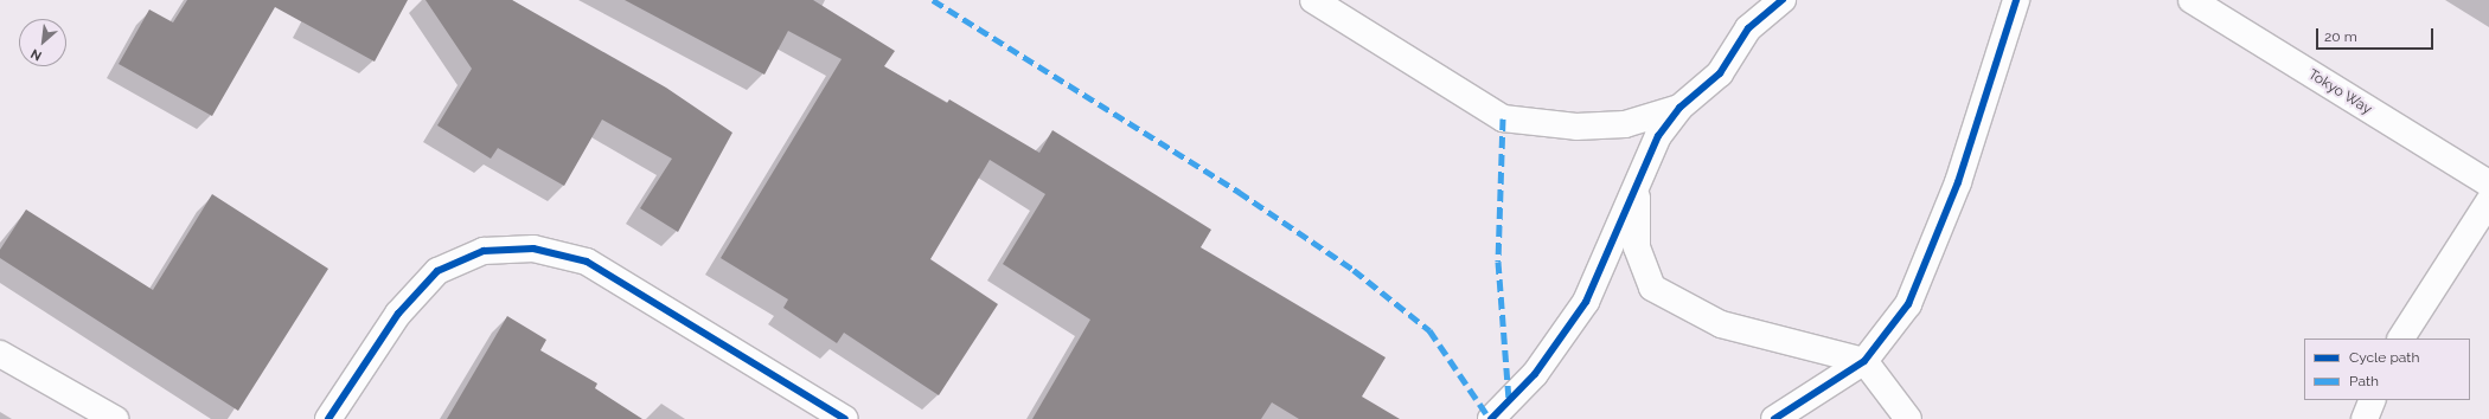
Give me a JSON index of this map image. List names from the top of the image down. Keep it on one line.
{"streets":{"street":["Tokyo Way"]},"legend":["Cycle path","Path"],"scale_bar":"20 m","north":"bottom left"}
